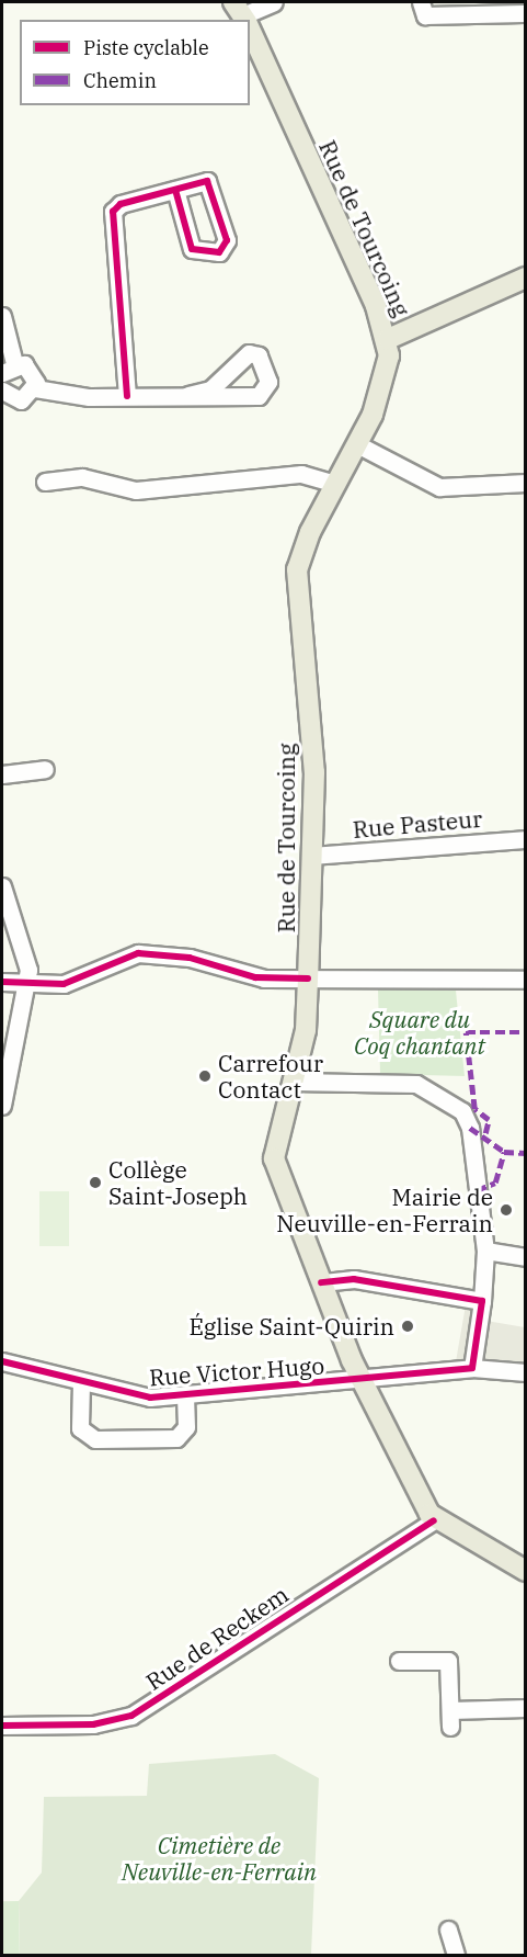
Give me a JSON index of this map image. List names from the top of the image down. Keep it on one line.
{"streets":{"main road":["Rue de Tourcoing"],"street":["Rue Pasteur","Rue Victor Hugo","Rue de Reckem"]},"crossings":[["Rue de Tourcoing","Rue Pasteur"],["Rue de Tourcoing","Rue Victor Hugo"],["Rue de Tourcoing","Rue de Reckem"]],"parks":["Square du Coq chantant","Cimetière de Neuville-en-Ferrain"],"places":["Carrefour Contact","Collège Saint-Joseph","Mairie de Neuville-en-Ferrain","Église Saint-Quirin"],"legend":["Piste cyclable","Chemin"]}
